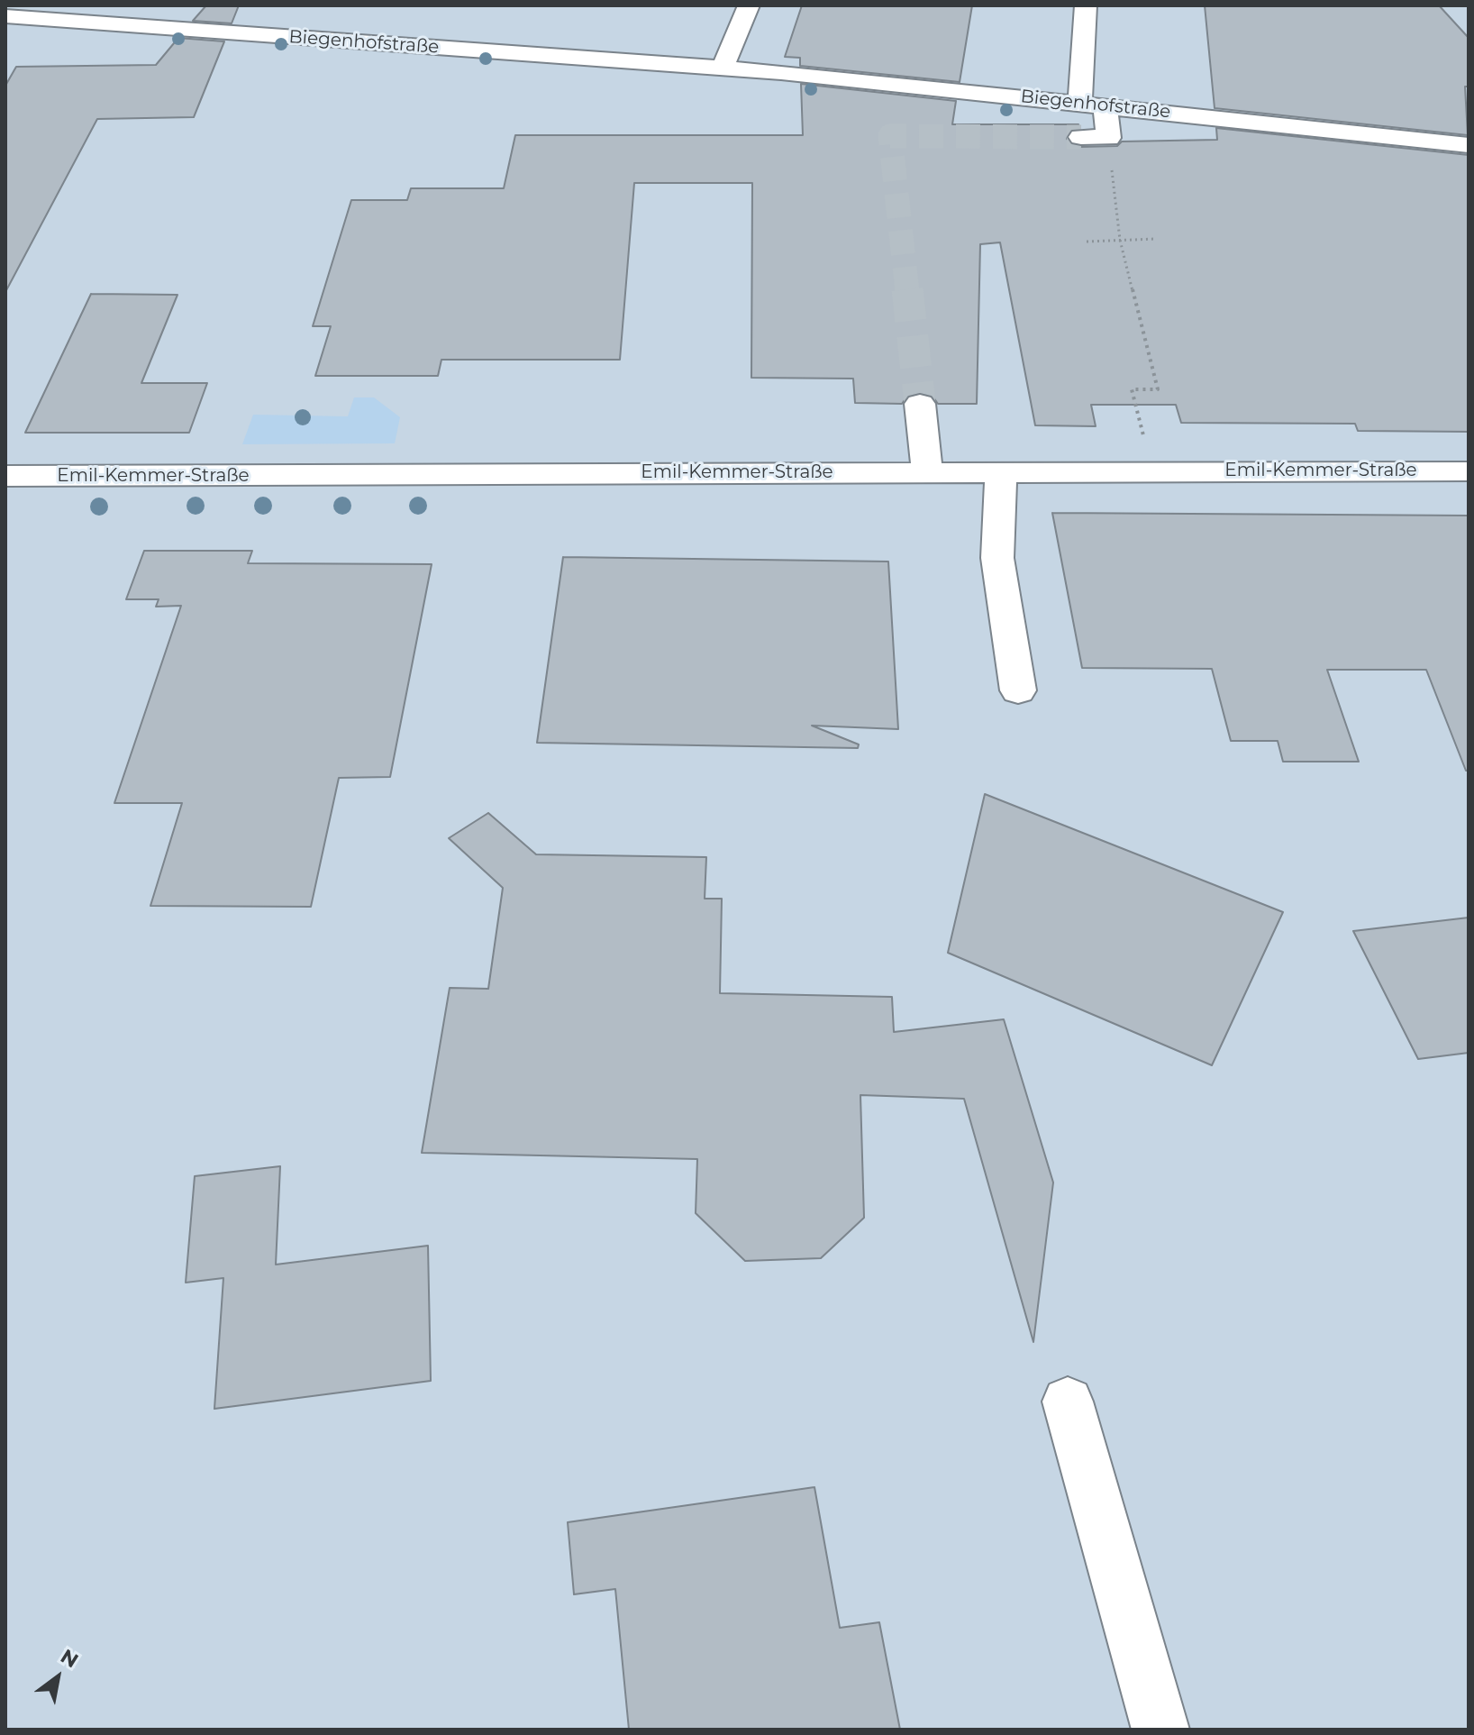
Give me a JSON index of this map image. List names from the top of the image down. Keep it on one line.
{"streets":{"street":["Biegenhofstraße","Emil-Kemmer-Straße"]},"north":"top right"}
